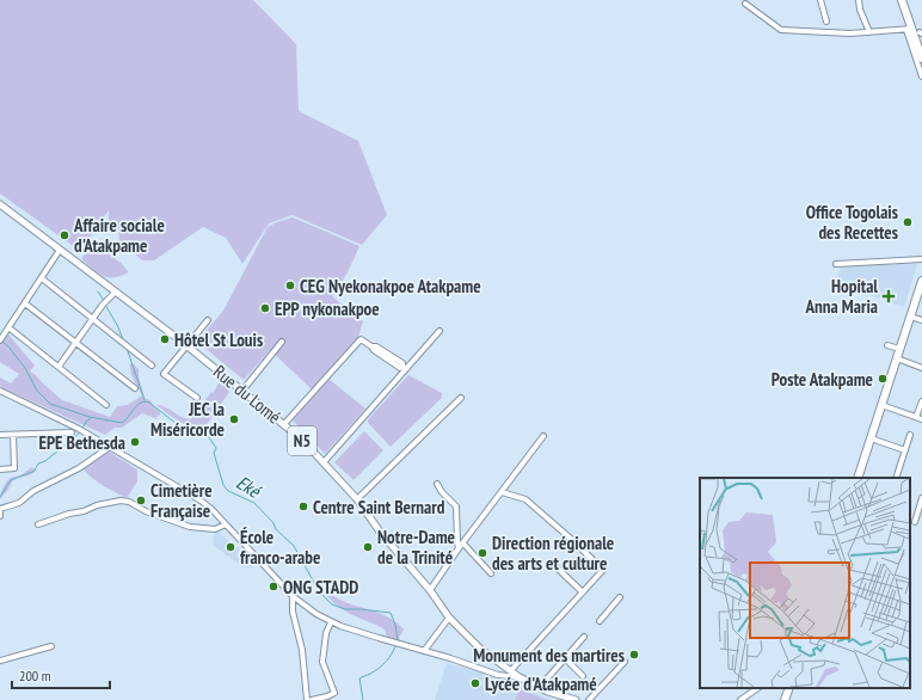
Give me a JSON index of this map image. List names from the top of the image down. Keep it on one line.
{"streets":{"main road":["Rue du Lomé","N5"]},"water":["Eké"],"places":{"other":["Office Togolais des Recettes","Affaire sociale d'Atakpame","CEG Nyekonakpoe Atakpame","EPP nykonakpoe","Hôtel St Louis","Poste Atakpame","JEC la Miséricorde","EPE Bethesda","Cimetière Française","Centre Saint Bernard","École franco-arabe","Notre-Dame de la Trinité","Direction régionale des arts et culture","ONG STADD","Monument des martires","Lycée d'Atakpamé"],"health":["Hopital Anna Maria"]},"scale_bar":"200 m"}
